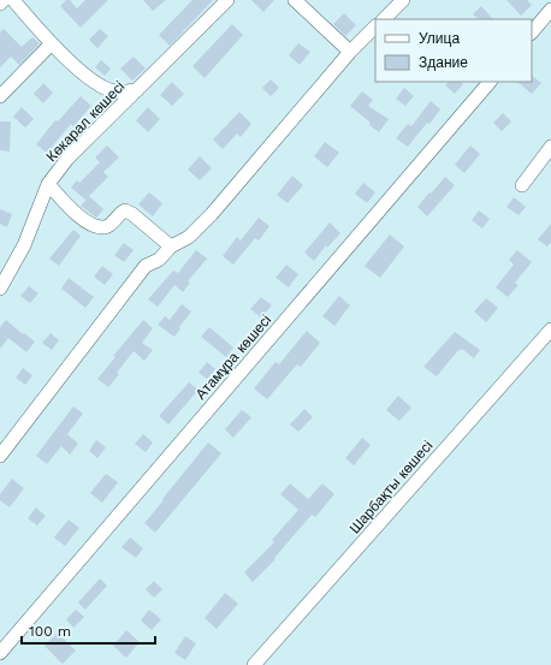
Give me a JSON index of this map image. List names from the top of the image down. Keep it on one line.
{"streets":{"street":["Көкарал көшесі","Атамұра көшесі","Шарбақты көшесі"]},"legend":["Улица","Здание"],"scale_bar":"100 m"}
